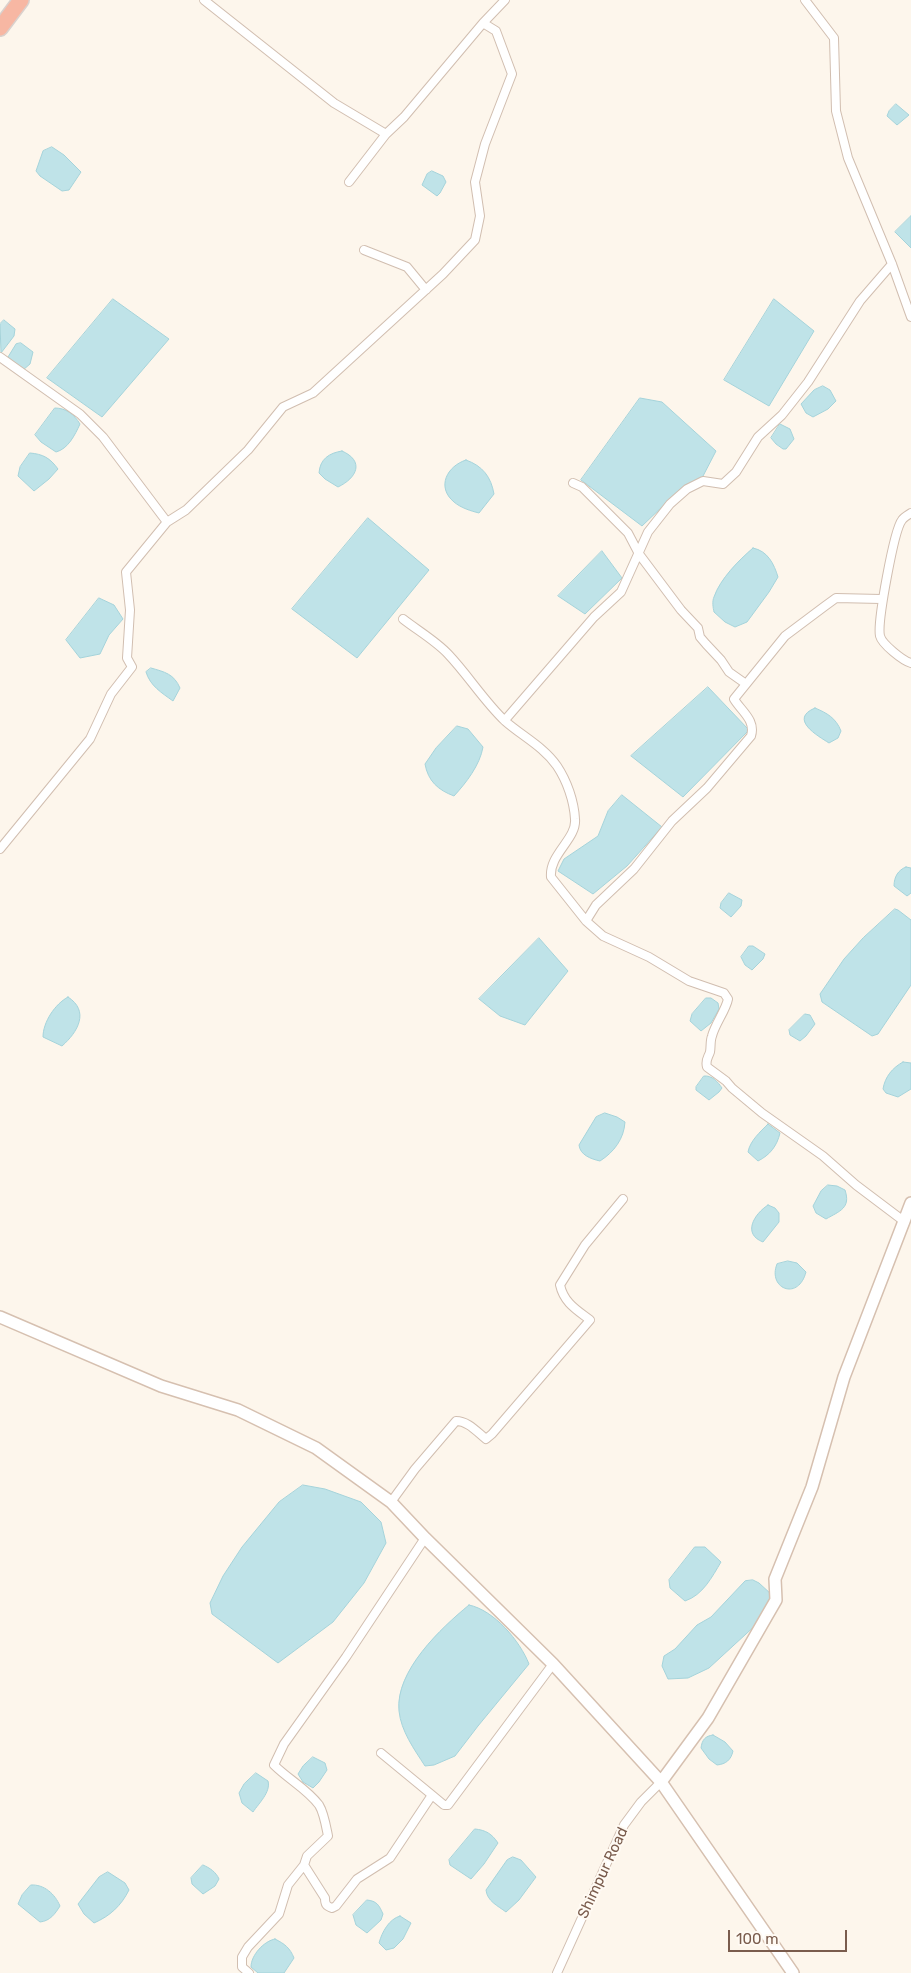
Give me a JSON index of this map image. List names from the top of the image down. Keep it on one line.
{"streets":{"street":["Shimpur Road"]},"scale_bar":"100 m"}
